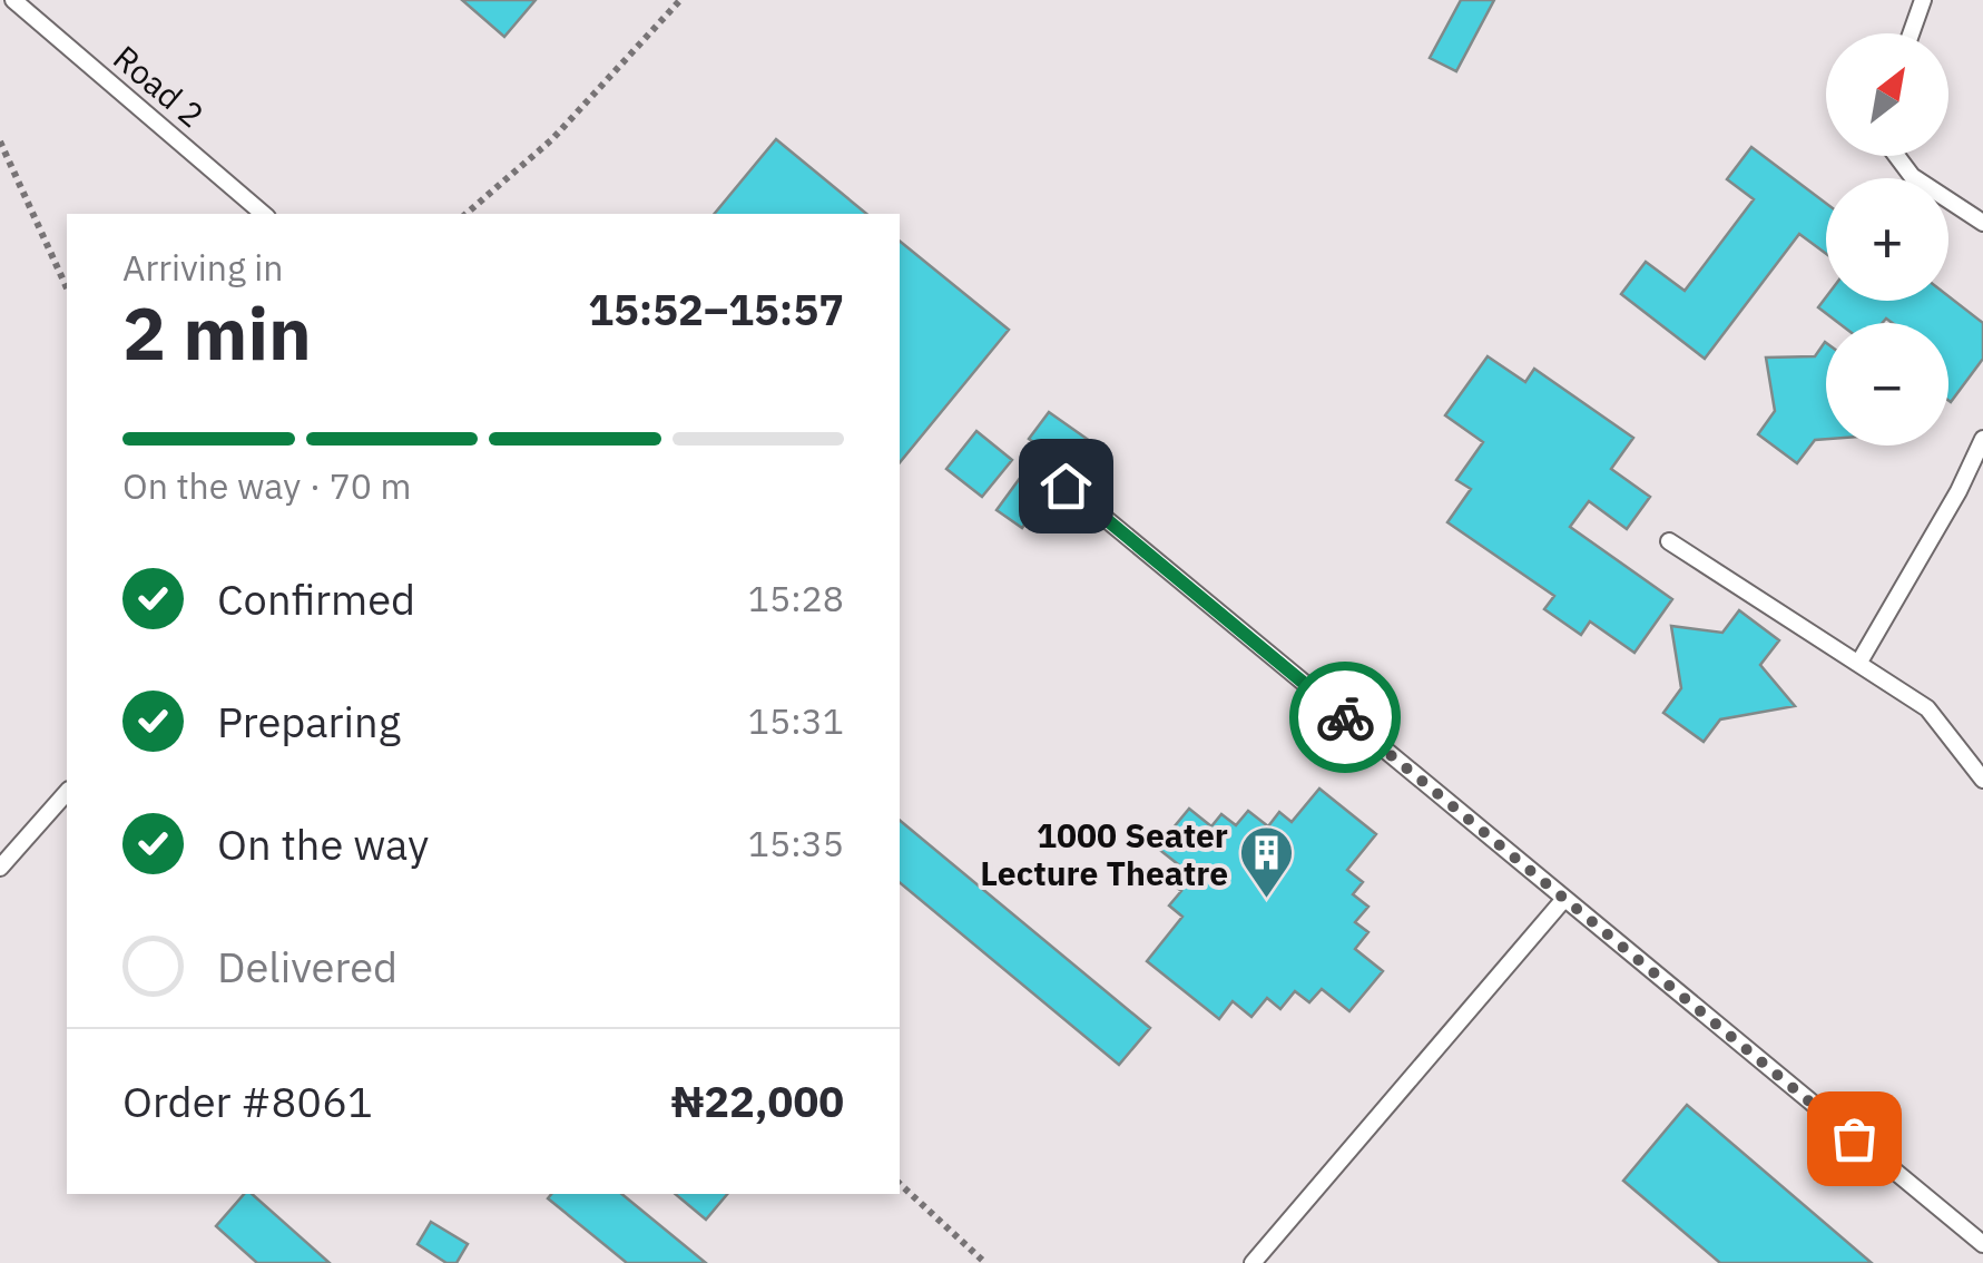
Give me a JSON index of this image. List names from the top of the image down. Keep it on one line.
{"streets":{"lane":["Road 2"]},"places":{"building":["1000 Seater Lecture Theatre"]},"north":"top right","page":{"map_buttons":["+","−"],"heading":["2 min","Arriving in","15:52–15:57"],"panel":["Order #8061","₦22,000"],"bar":"On the way · 70 m","list":[["Confirmed","15:28"],["Preparing","15:31"],["On the way","15:35"],"Delivered"]}}
